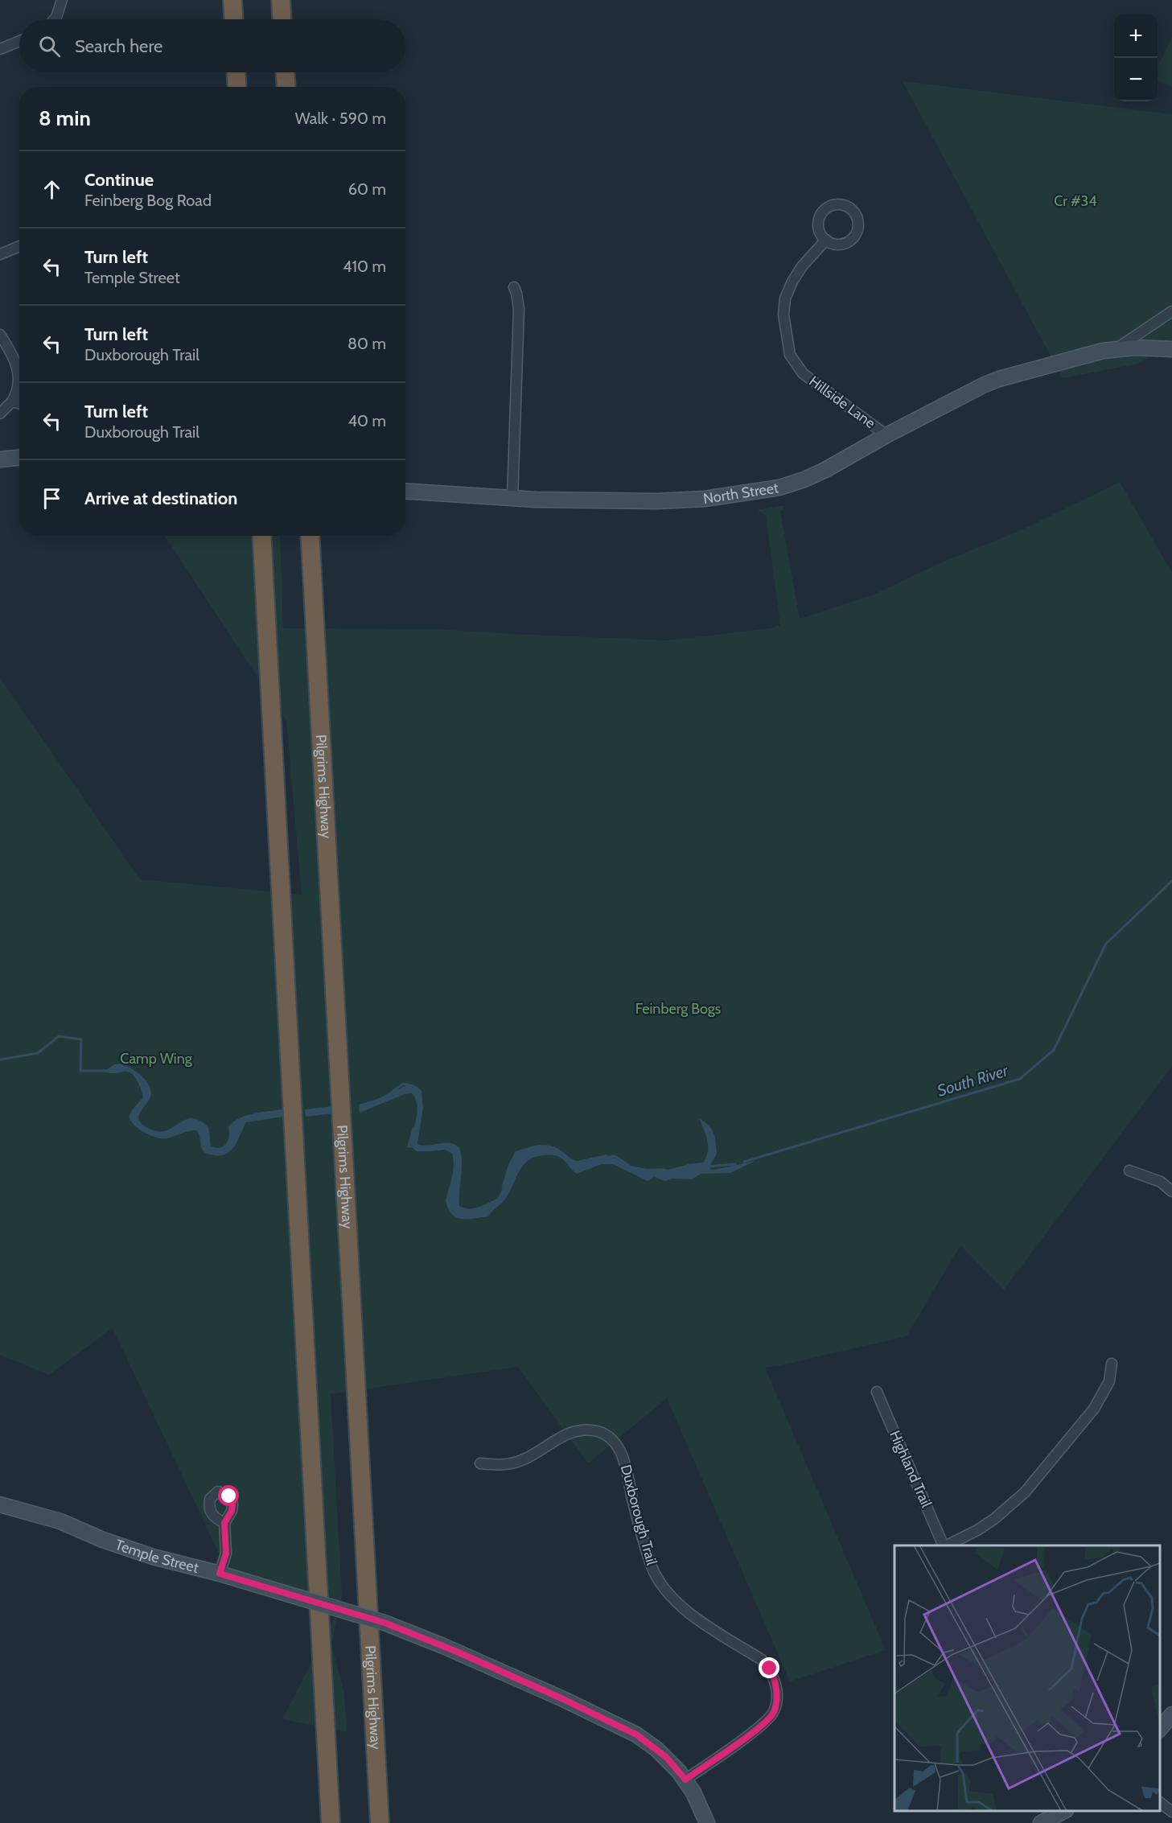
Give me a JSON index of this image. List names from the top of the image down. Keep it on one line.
{"streets":{"highway":["Pilgrims Highway"],"street":["Hillside Lane","North Street","Highland Trail","Duxborough Trail","Temple Street"]},"crossings":[["Hillside Lane","North Street"],["Duxborough Trail","Temple Street"]],"water":["South River"],"parks":["Cr #34","Feinberg Bogs","Camp Wing"],"page":{"map_buttons":["+","−"],"search":"Search here","heading":["8 min","Walk · 590 m"],"list":[["Continue","Feinberg Bog Road","60 m"],["Turn left","Temple Street","410 m"],["Turn left","Duxborough Trail","80 m"],["Turn left","Duxborough Trail","40 m"],"Arrive at destination"]}}
